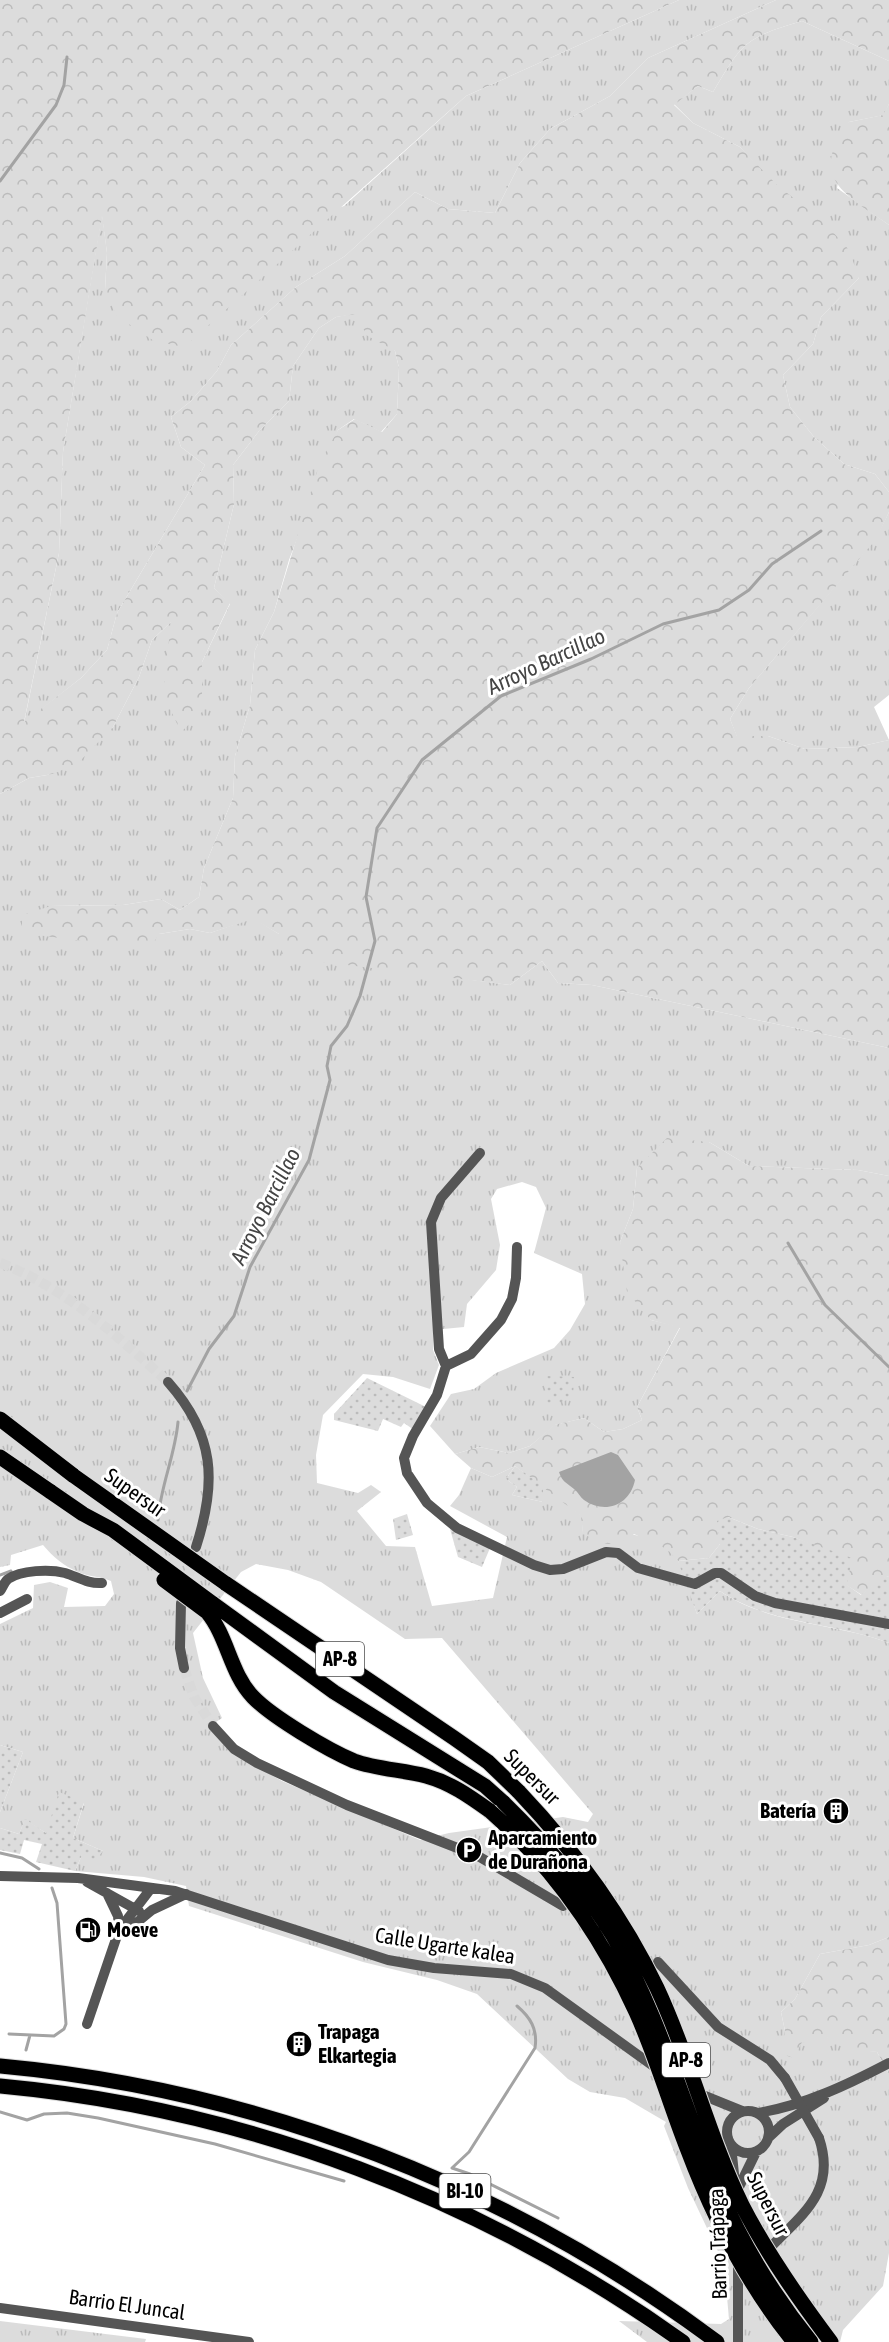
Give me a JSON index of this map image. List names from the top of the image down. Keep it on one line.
{"streets":{"highway":["Supersur","AP-8","BI-10"],"street":["Calle Ugarte kalea","Barrio Trápaga","Barrio El Juncal"]},"crossings":[["Supersur","AP-8"],["Calle Ugarte kalea","Barrio Trápaga"]],"water":["Arroyo Barcillao"],"places":{"building":["Batería","Trapaga Elkartegia"],"parking":["Aparcamiento de Durañona"],"fuel station":["Moeve"]}}
